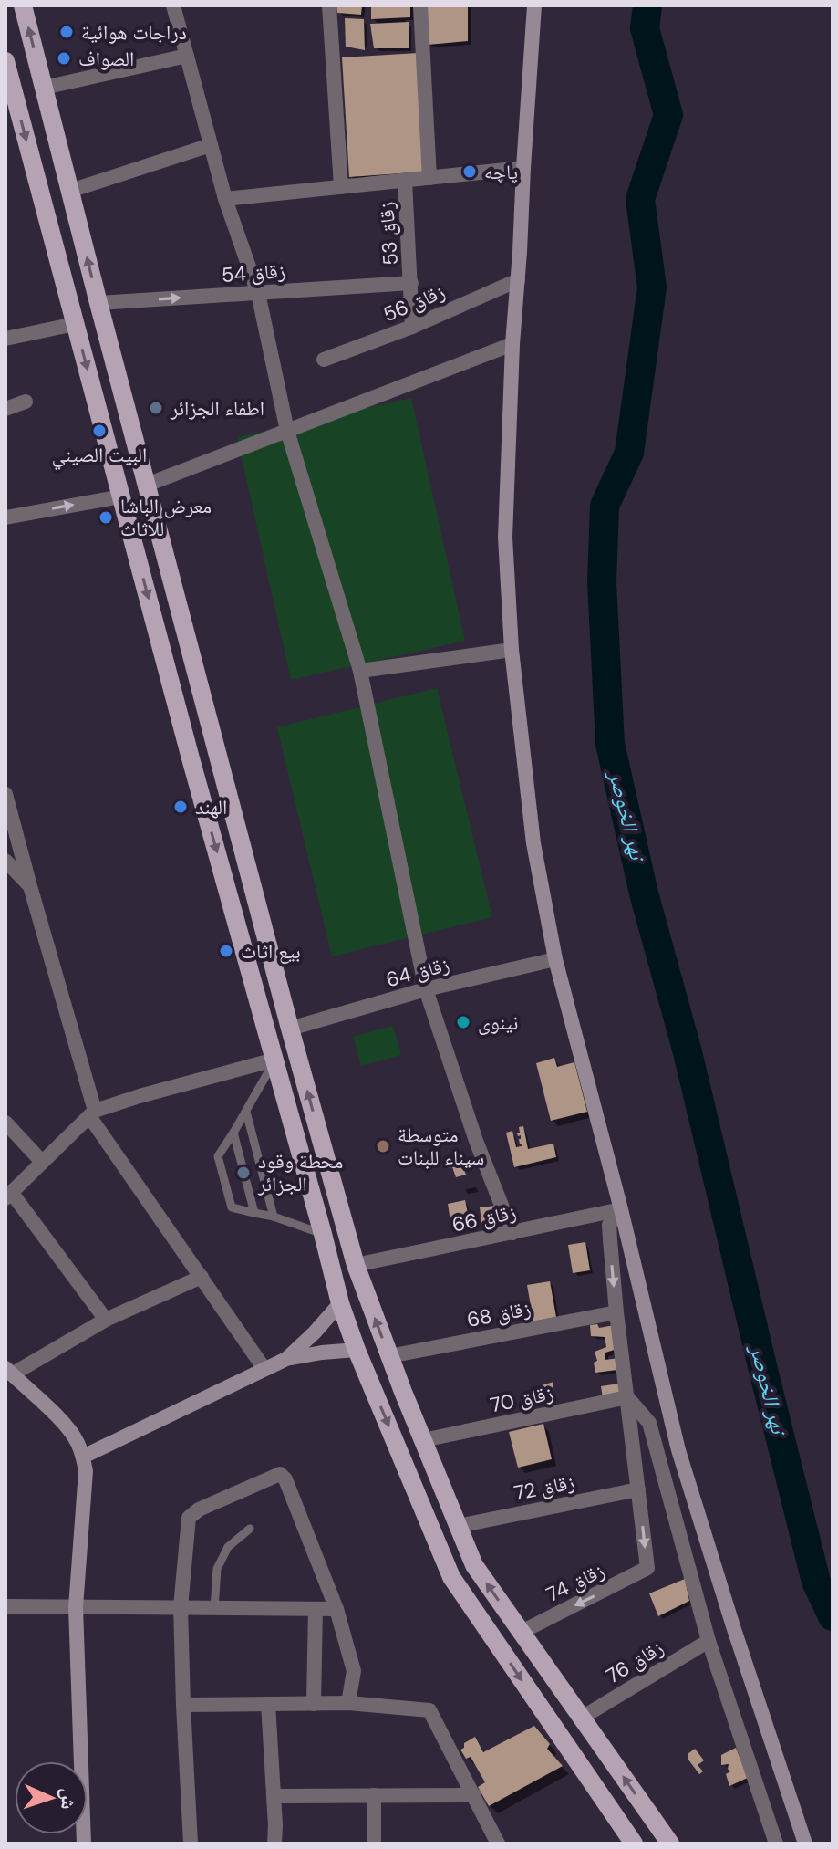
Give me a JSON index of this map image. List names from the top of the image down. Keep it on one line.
{"streets":{"street":["زقاق 53","زقاق 54","زقاق 56","زقاق 64","زقاق 66","زقاق 68","زقاق 70","زقاق 72","زقاق 74","زقاق 76"]},"crossings":[["زقاق 53","زقاق 54"],["زقاق 53","زقاق 56"],["زقاق 72","زقاق 74"]],"one_way":["زقاق 74"],"water":["نهر الخوصر"],"places":["دراجات هوائية","الصواف","پاچه","اطفاء الجزائر","البيت الصيني","معرض الباشا للاثاث","الهند","بيع اثاث","نينوى","متوسطة سيناء للبنات","محطة وقود الجزائر"],"north":"right"}
